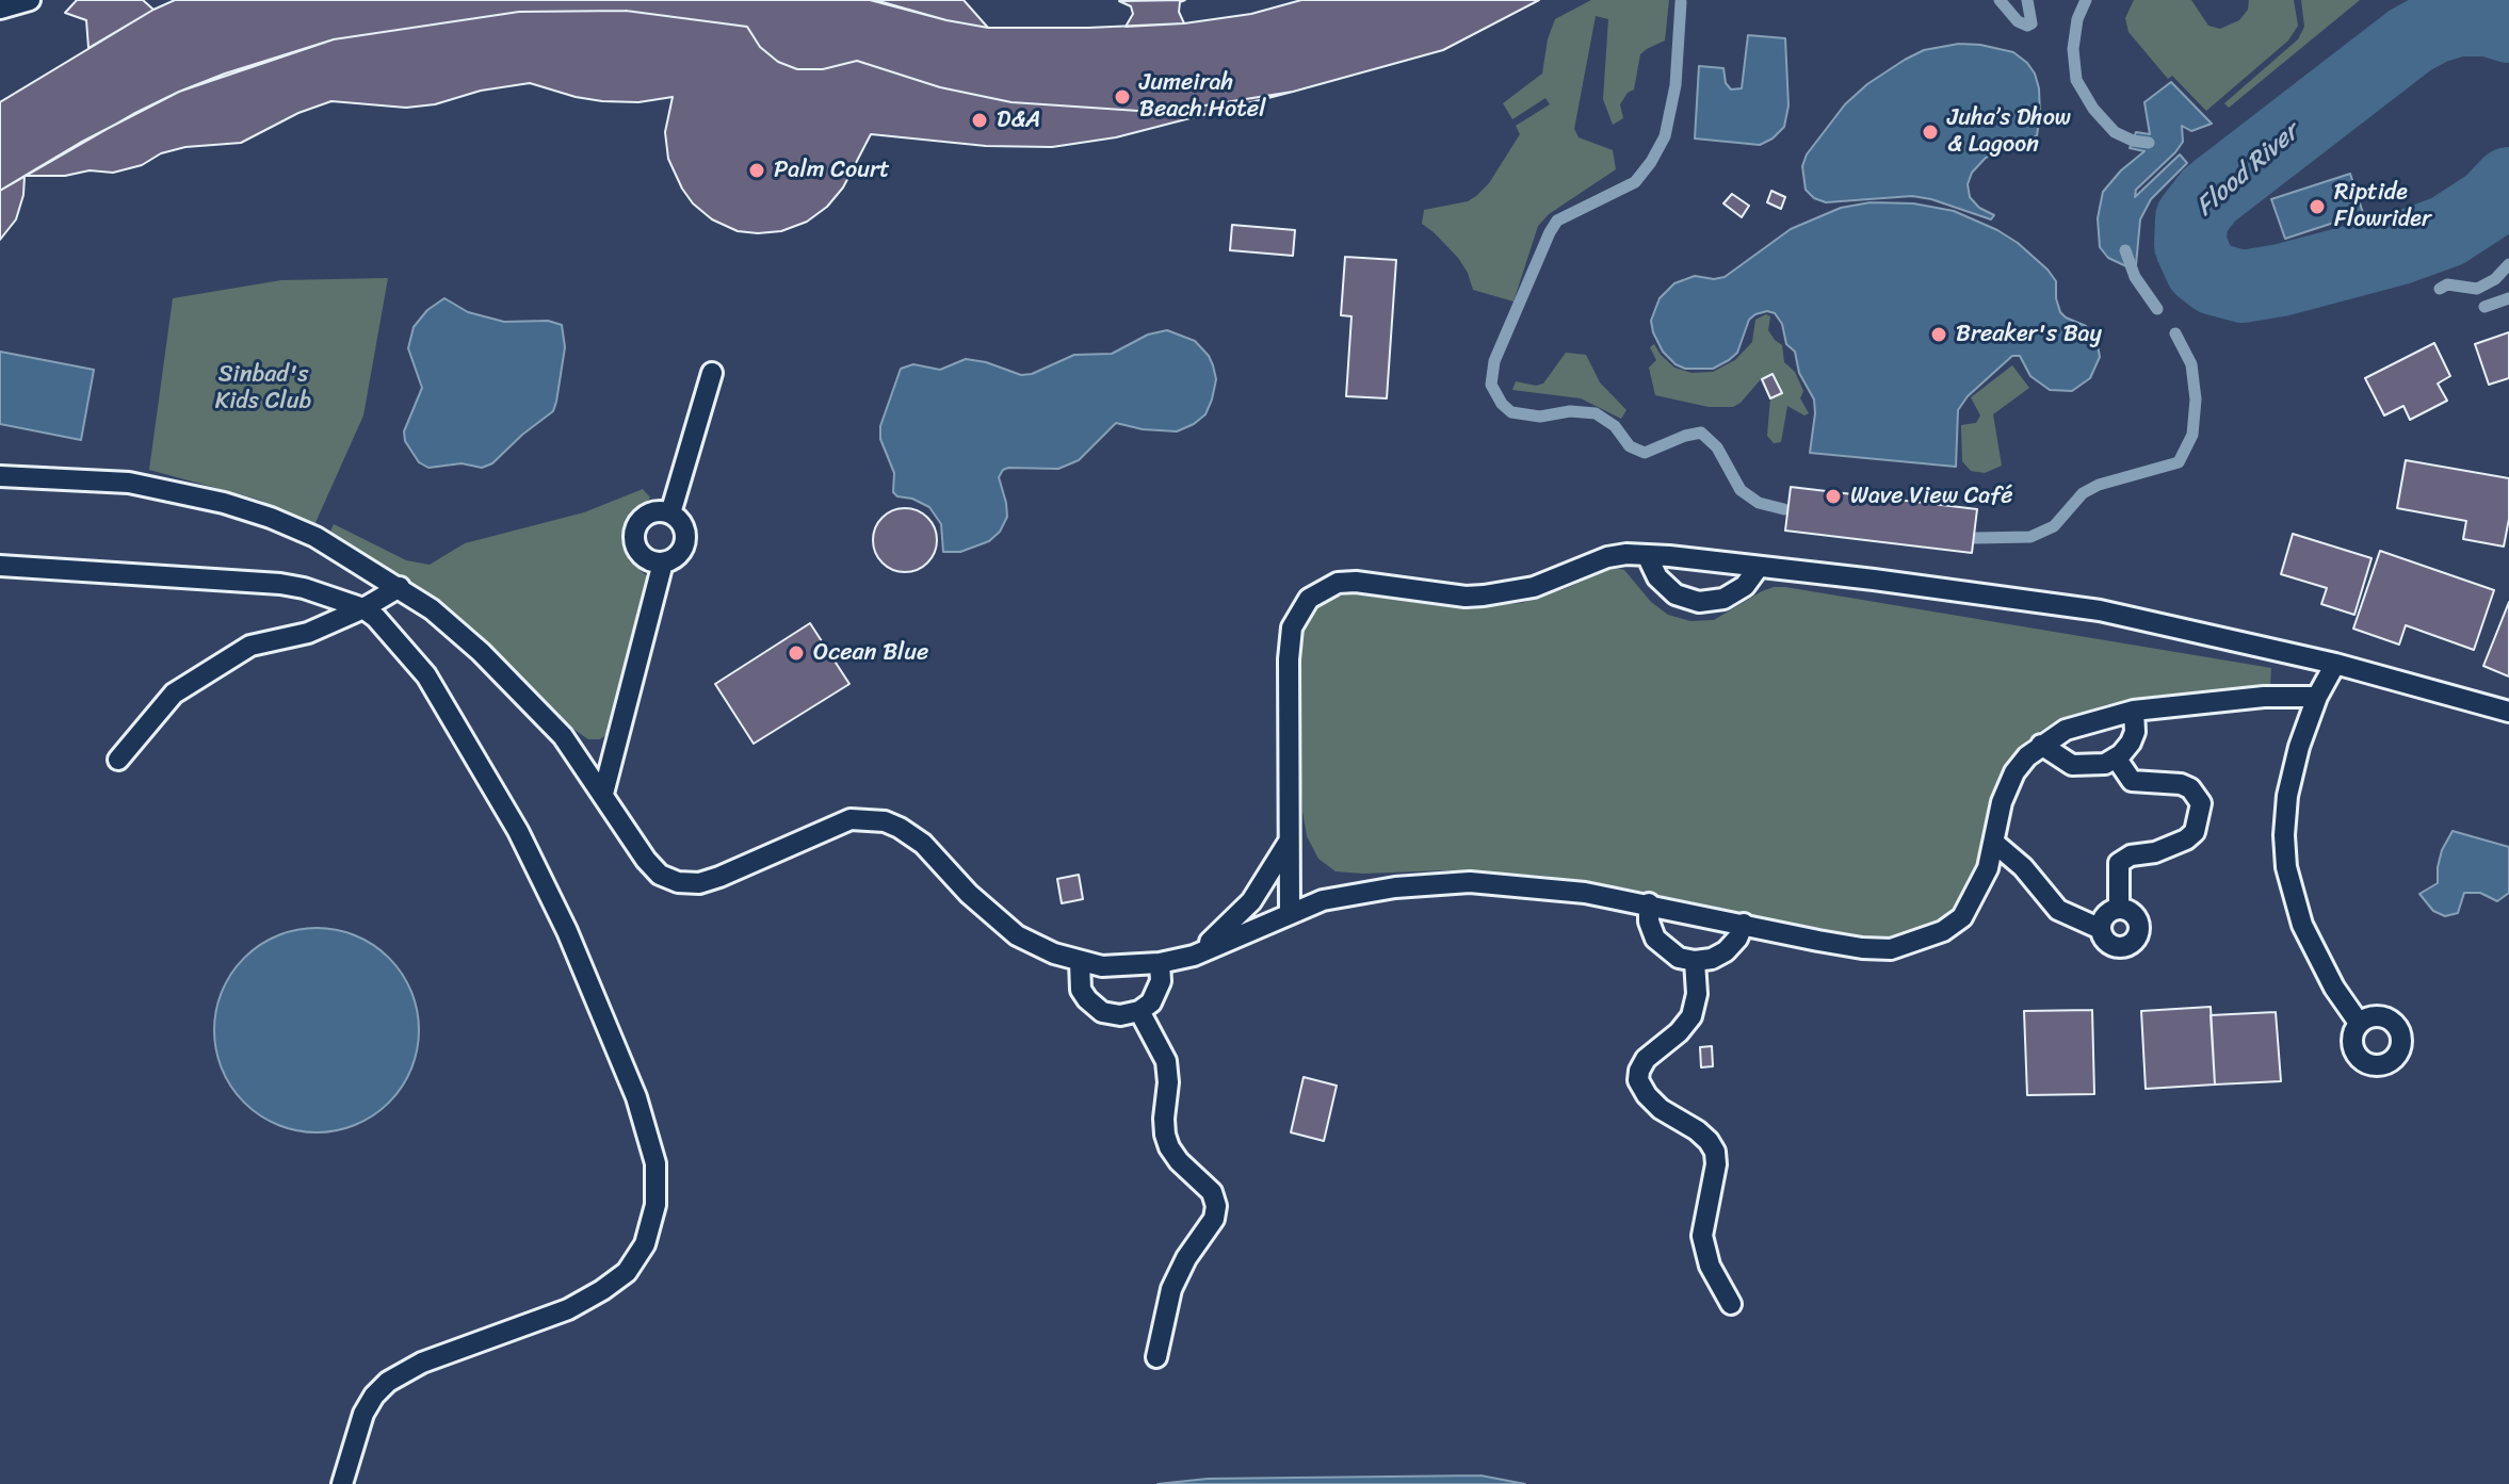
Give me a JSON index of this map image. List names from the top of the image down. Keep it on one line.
{"water":["Flood River"],"parks":["Sinbad's Kids Club"],"places":["Jumeirah Beach Hotel","D&A","Juha’s Dhow & Lagoon","Palm Court","Riptide Flowrider","Breaker's Bay","Wave View Café","Ocean Blue"]}
